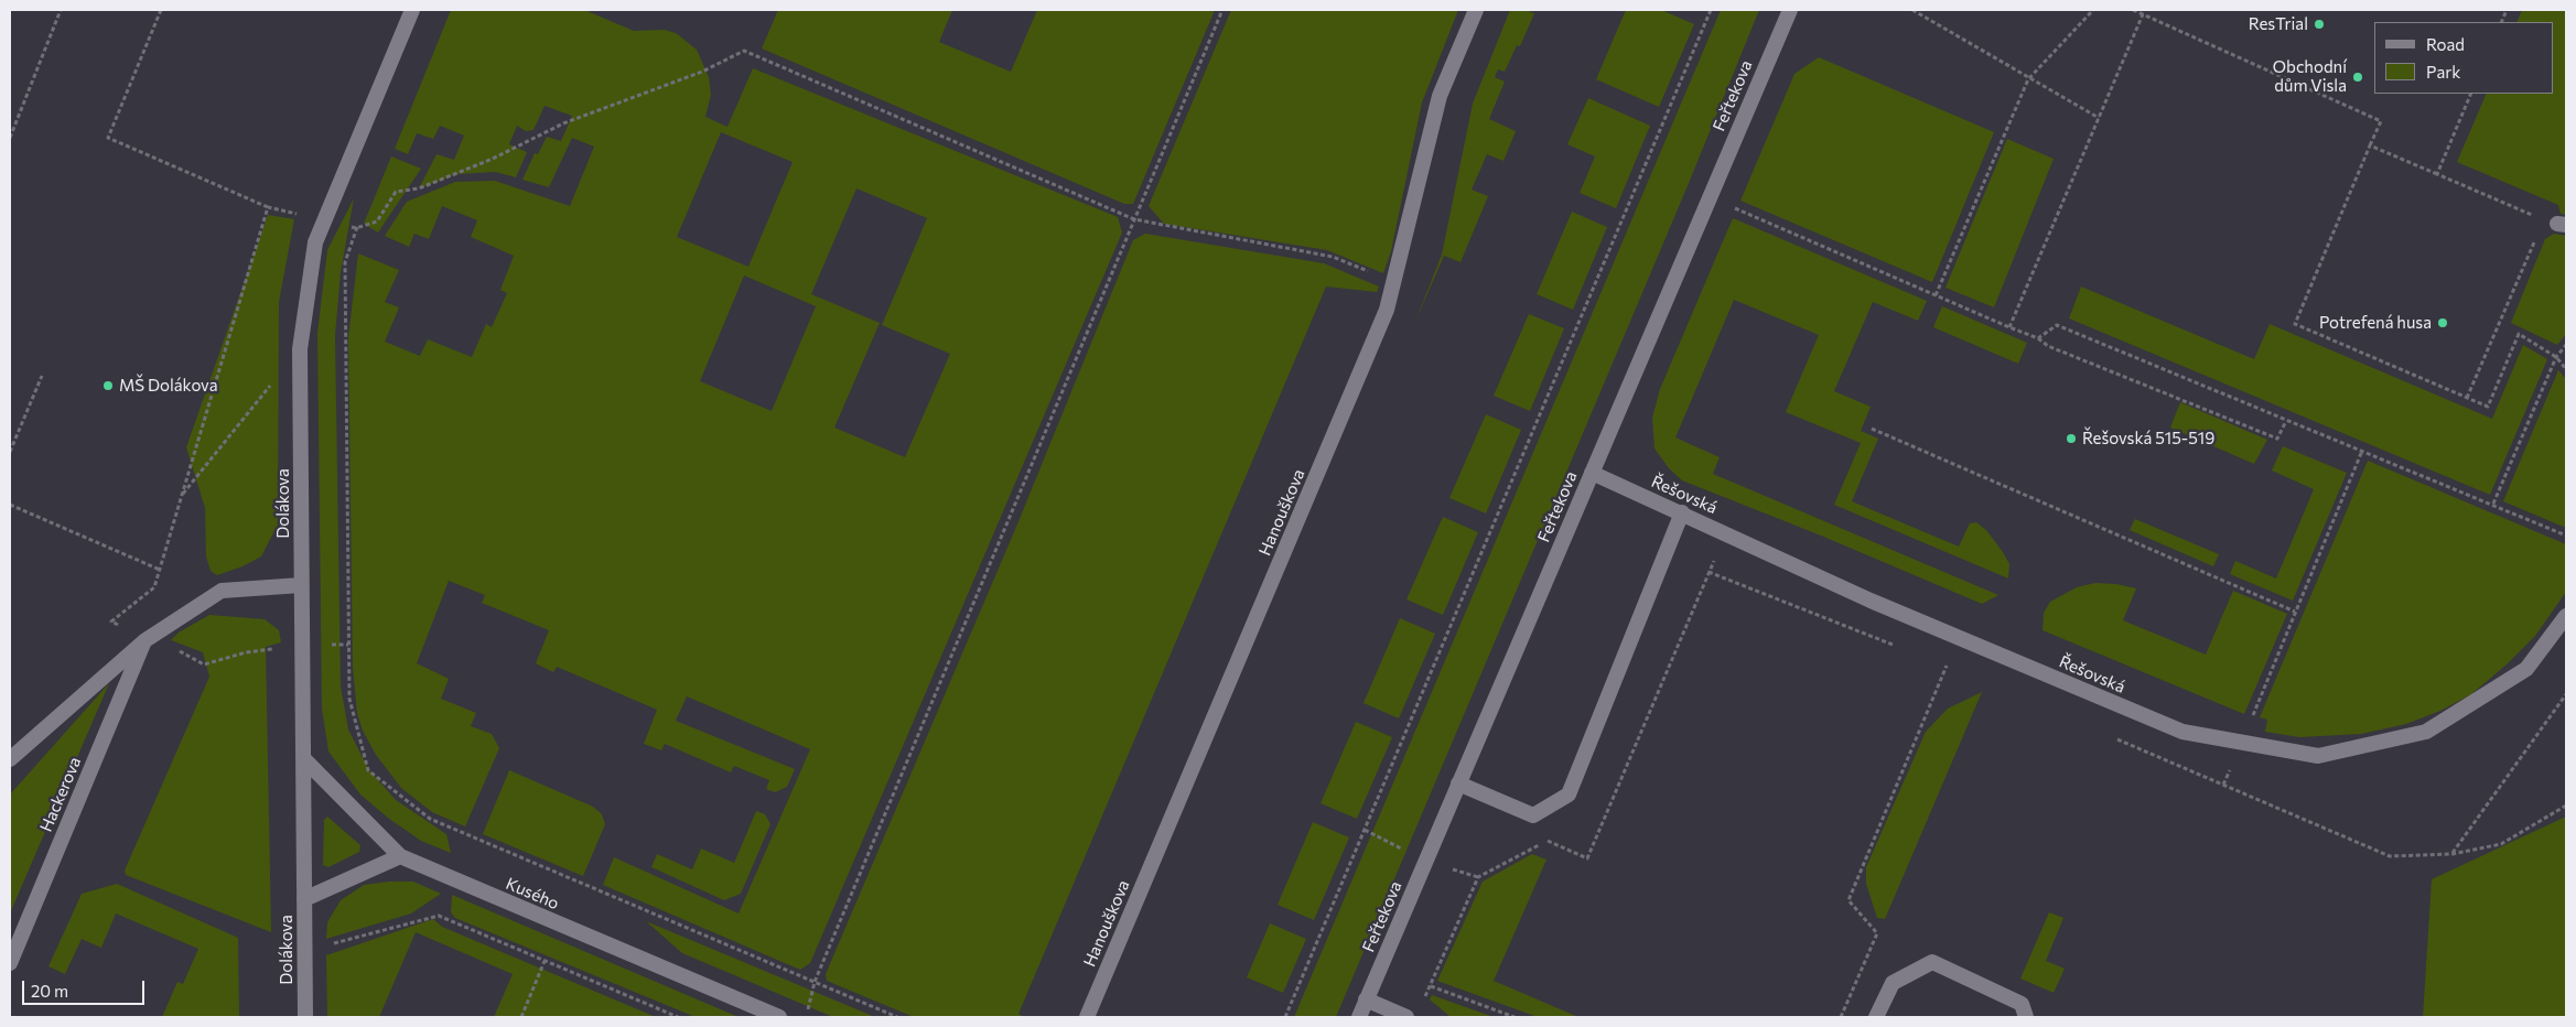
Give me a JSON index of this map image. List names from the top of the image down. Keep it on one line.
{"streets":{"street":["Feřtekova","Řešovská","Dolákova","Hanouškova","Hackerova","Kusého"]},"crossings":[["Feřtekova","Řešovská"],["Dolákova","Kusého"]],"places":["ResTrial","Obchodní dům Visla","Potrefená husa","MŠ Dolákova","Řešovská 515-519"],"legend":["Road","Park"],"scale_bar":"20 m"}
